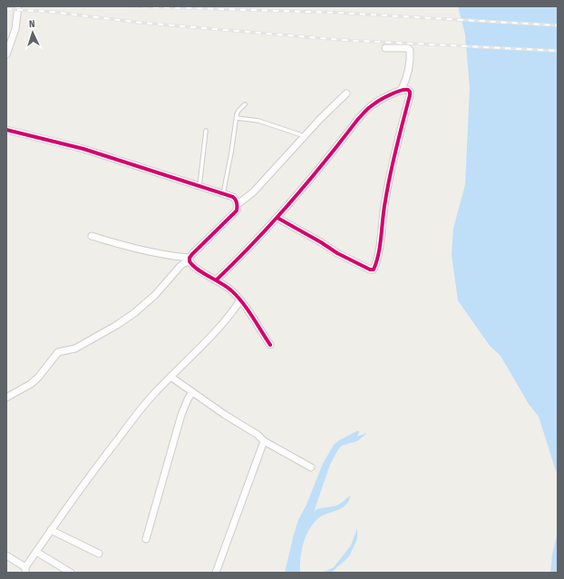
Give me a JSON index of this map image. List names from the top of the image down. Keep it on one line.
{"north":"top"}
